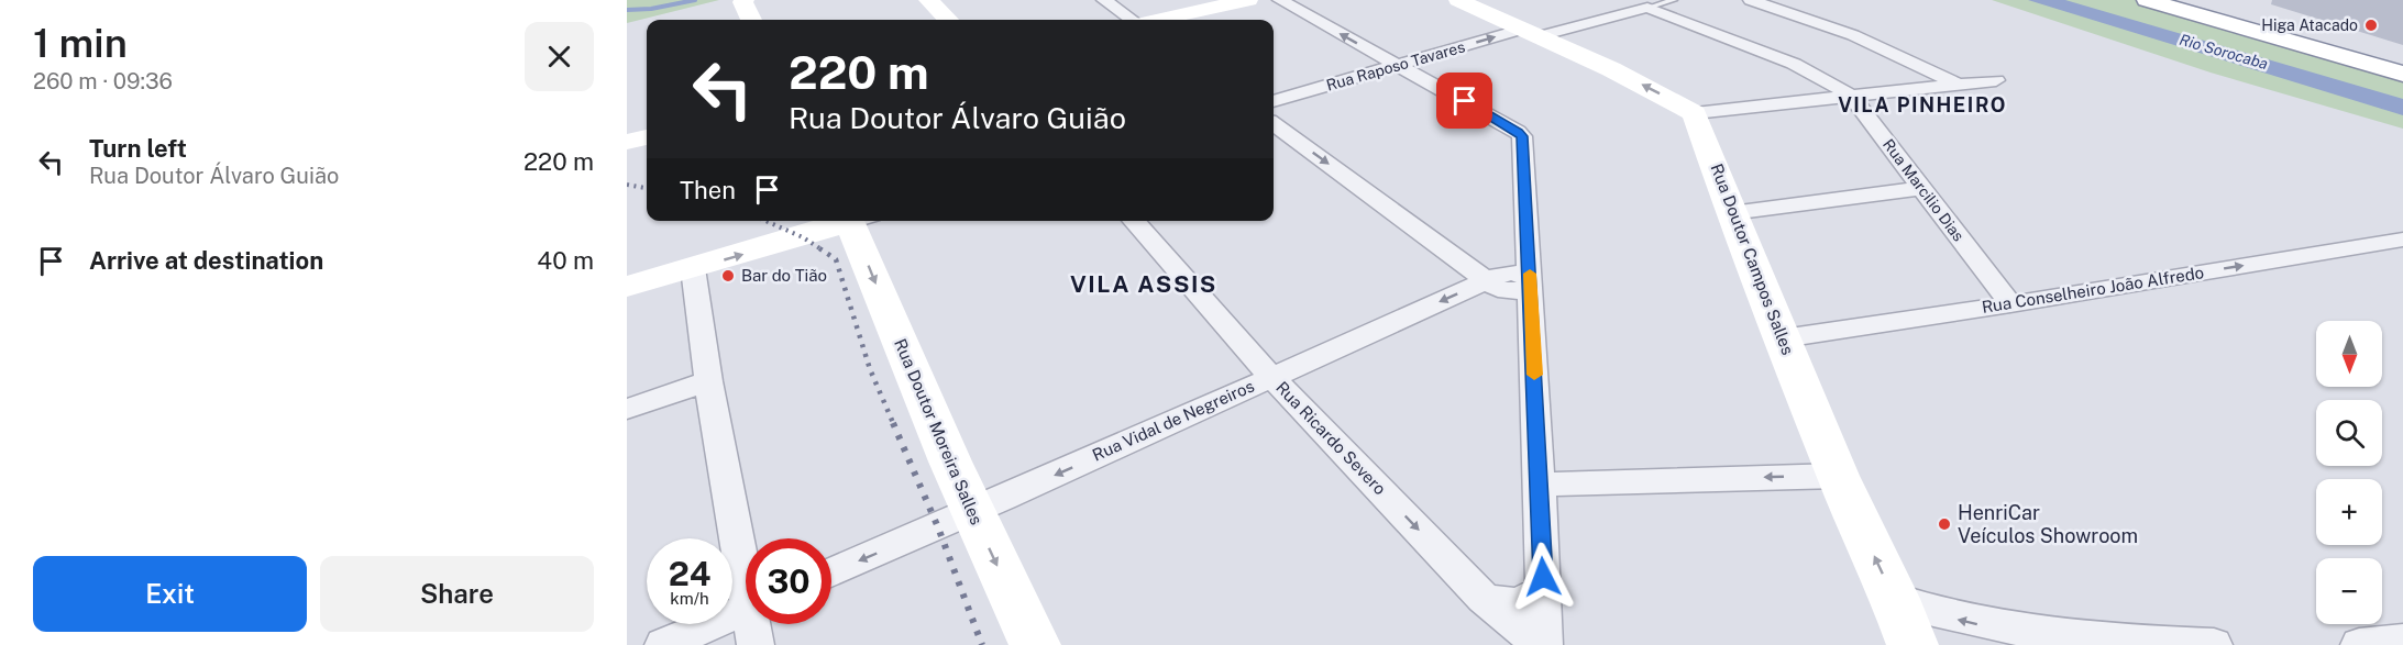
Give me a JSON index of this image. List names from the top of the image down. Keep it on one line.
{"streets":{"main road":["Rua Doutor Campos Salles","Rua Doutor Moreira Salles"],"street":["Rua Raposo Tavares","Rua Marcilio Dias","Rua Conselheiro João Alfredo","Rua Vidal de Negreiros","Rua Ricardo Severo"]},"crossings":[["Rua Raposo Tavares","Rua Marcilio Dias"],["Rua Marcilio Dias","Rua Conselheiro João Alfredo"],["Rua Doutor Campos Salles","Rua Conselheiro João Alfredo"],["Rua Vidal de Negreiros","Rua Doutor Moreira Salles"],["Rua Vidal de Negreiros","Rua Ricardo Severo"]],"one_way":["Rua Raposo Tavares","Rua Conselheiro João Alfredo","Rua Vidal de Negreiros","Rua Doutor Moreira Salles","Rua Ricardo Severo"],"districts":["VILA PINHEIRO","VILA ASSIS"],"water":["Rio Sorocaba"],"places":["Higa Atacado","Bar do Tião","HenriCar Veículos Showroom"],"north":"bottom","page":{"heading":["1 min","260 m · 09:36"],"turn":["220 m","Rua Doutor Álvaro Guião"],"list":[{"name":"Turn left","note":"Rua Doutor Álvaro Guião","value":"220 m"},{"name":"Arrive at destination","value":"40 m"}],"then":"Then","map_buttons":["+","−"],"speed":"24 km/h","limit":"30","buttons":["Exit","Share"]}}
